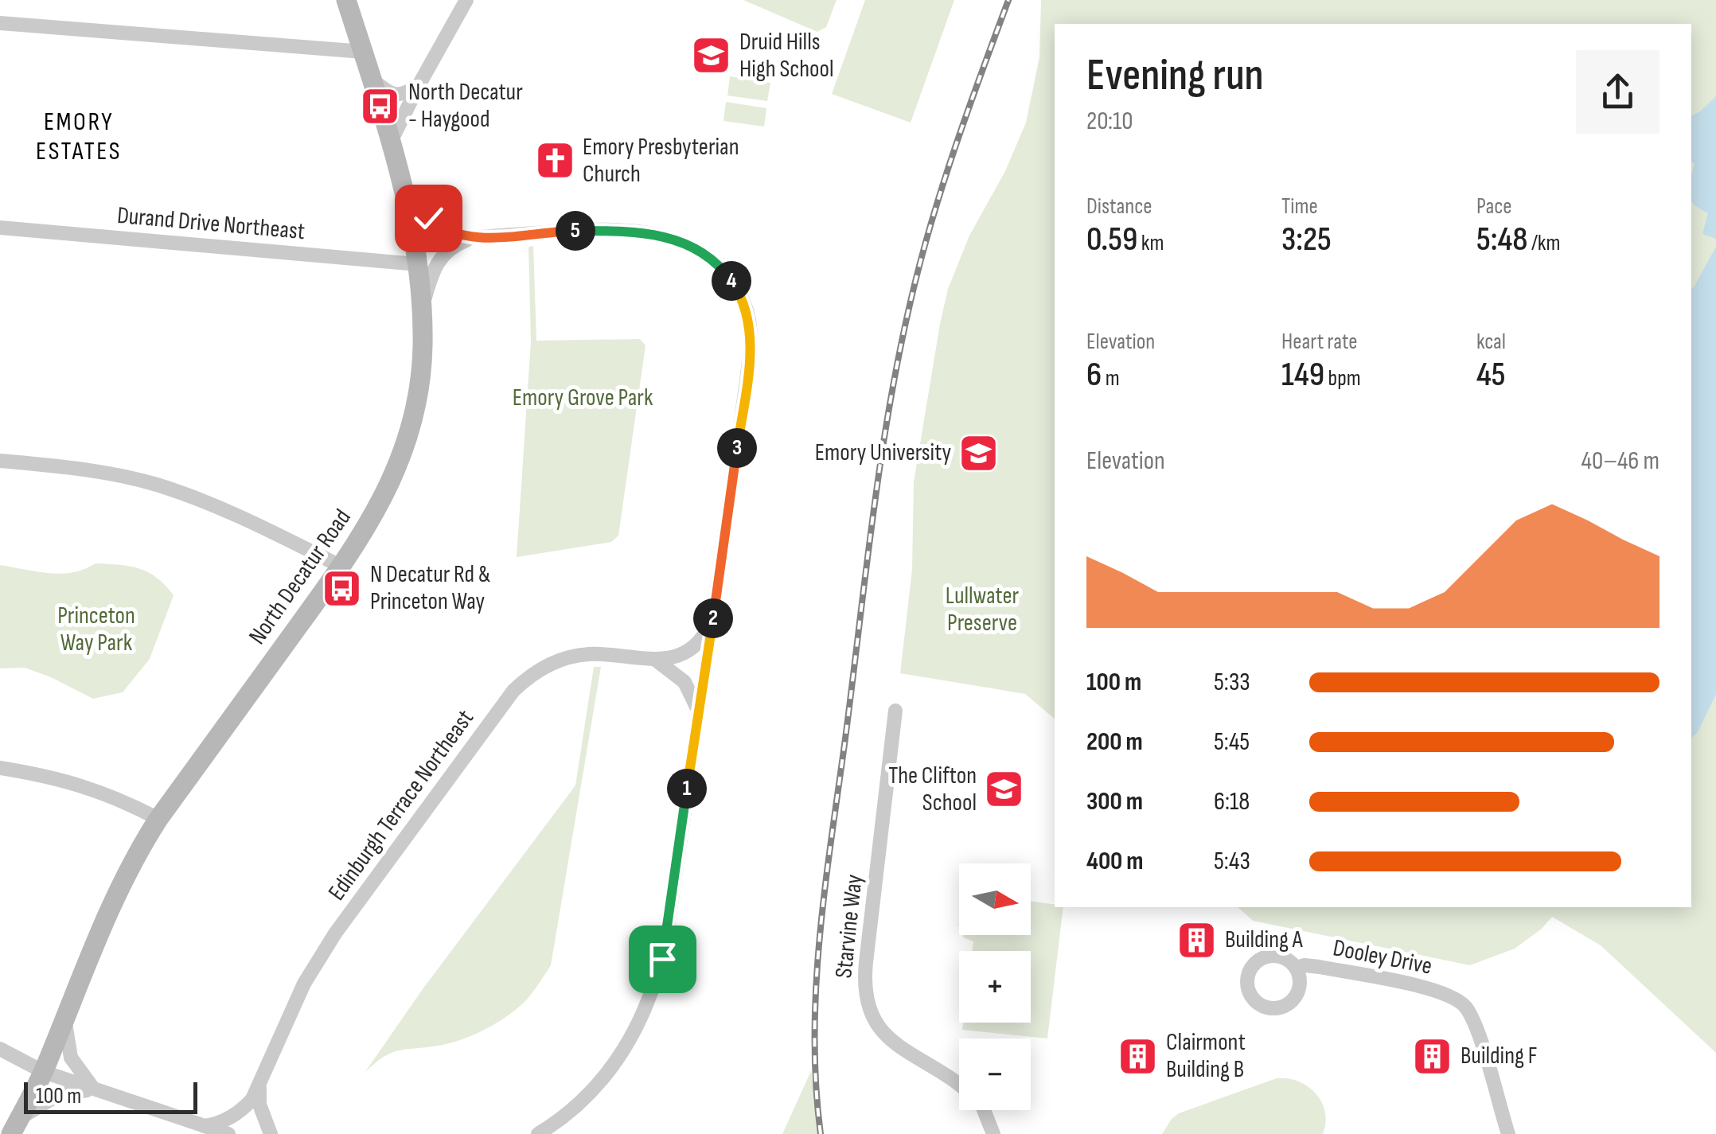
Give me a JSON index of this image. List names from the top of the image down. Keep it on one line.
{"streets":{"main road":["North Decatur Road"],"street":["Durand Drive Northeast","Edinburgh Terrace Northeast","Starvine Way","Dooley Drive"]},"crossings":[["Durand Drive Northeast","North Decatur Road"]],"districts":["EMORY ESTATES"],"parks":["Emory Grove Park","Lullwater Preserve","Princeton Way Park"],"places":{"school or university":["Druid Hills High School","Emory University","The Clifton School"],"bus stop":["North Decatur - Haygood","N Decatur Rd & Princeton Way"],"church":["Emory Presbyterian Church"],"building":["Building A","Clairmont Building B","Building F"]},"scale_bar":"100 m","north":"right","page":{"heading":["Evening run","20:10"],"stats":[["Distance","0.59 km"],["Time","3:25"],["Pace","5:48 /km"],["Elevation","6 m"],["Heart rate","149 bpm"],["kcal","45"]],"pins":["5","4","3","2","1"],"chart":["Elevation","40–46 m"],"list":[{"name":"100 m","note":"5:33"},{"name":"200 m","note":"5:45"},{"name":"300 m","note":"6:18"},{"name":"400 m","note":"5:43"}],"map_buttons":["+","−"],"scale":"100 m"}}
